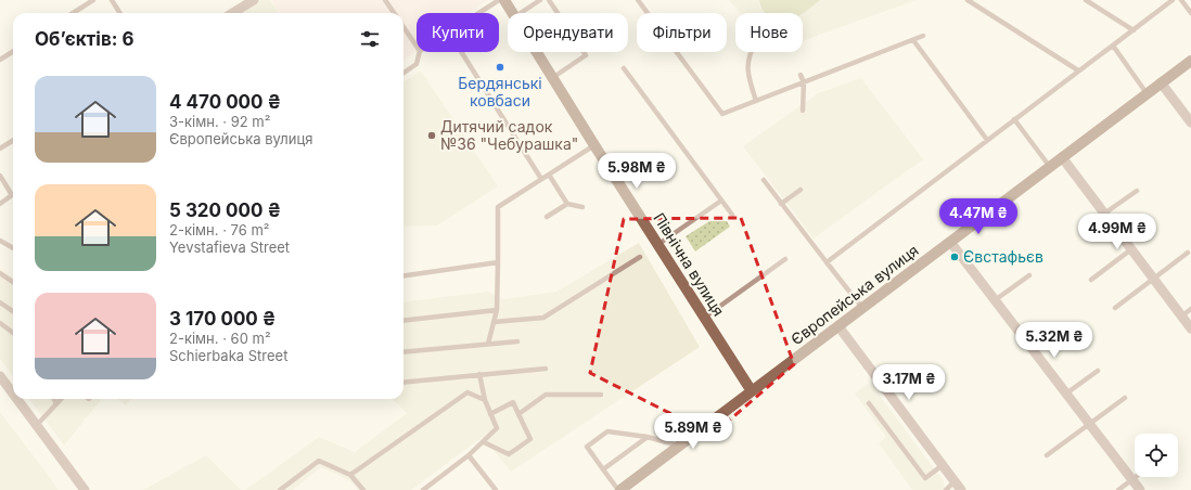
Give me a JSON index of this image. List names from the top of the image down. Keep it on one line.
{"streets":{"street":["Північна вулиця","Європейська вулиця"]},"crossings":[["Північна вулиця","Європейська вулиця"]],"places":["Бердянські ковбаси","Дитячий садок №36 \"Чебурашка\"","Євстафьєв"],"page":{"chip":["Купити","Орендувати","Фільтри","Нове"],"heading":"Об’єктів: 6","list":[{"name":"4 470 000 ₴","note":"3-кімн. · 92 m² · Європейська вулиця"},{"name":"5 320 000 ₴","note":"2-кімн. · 76 m² · Yevstafieva Street"},{"name":"3 170 000 ₴","note":"2-кімн. · 60 m² · Schierbaka Street"}],"price":["5.98M ₴","4.47M ₴","4.99M ₴","5.32M ₴","3.17M ₴","5.89M ₴"]}}
